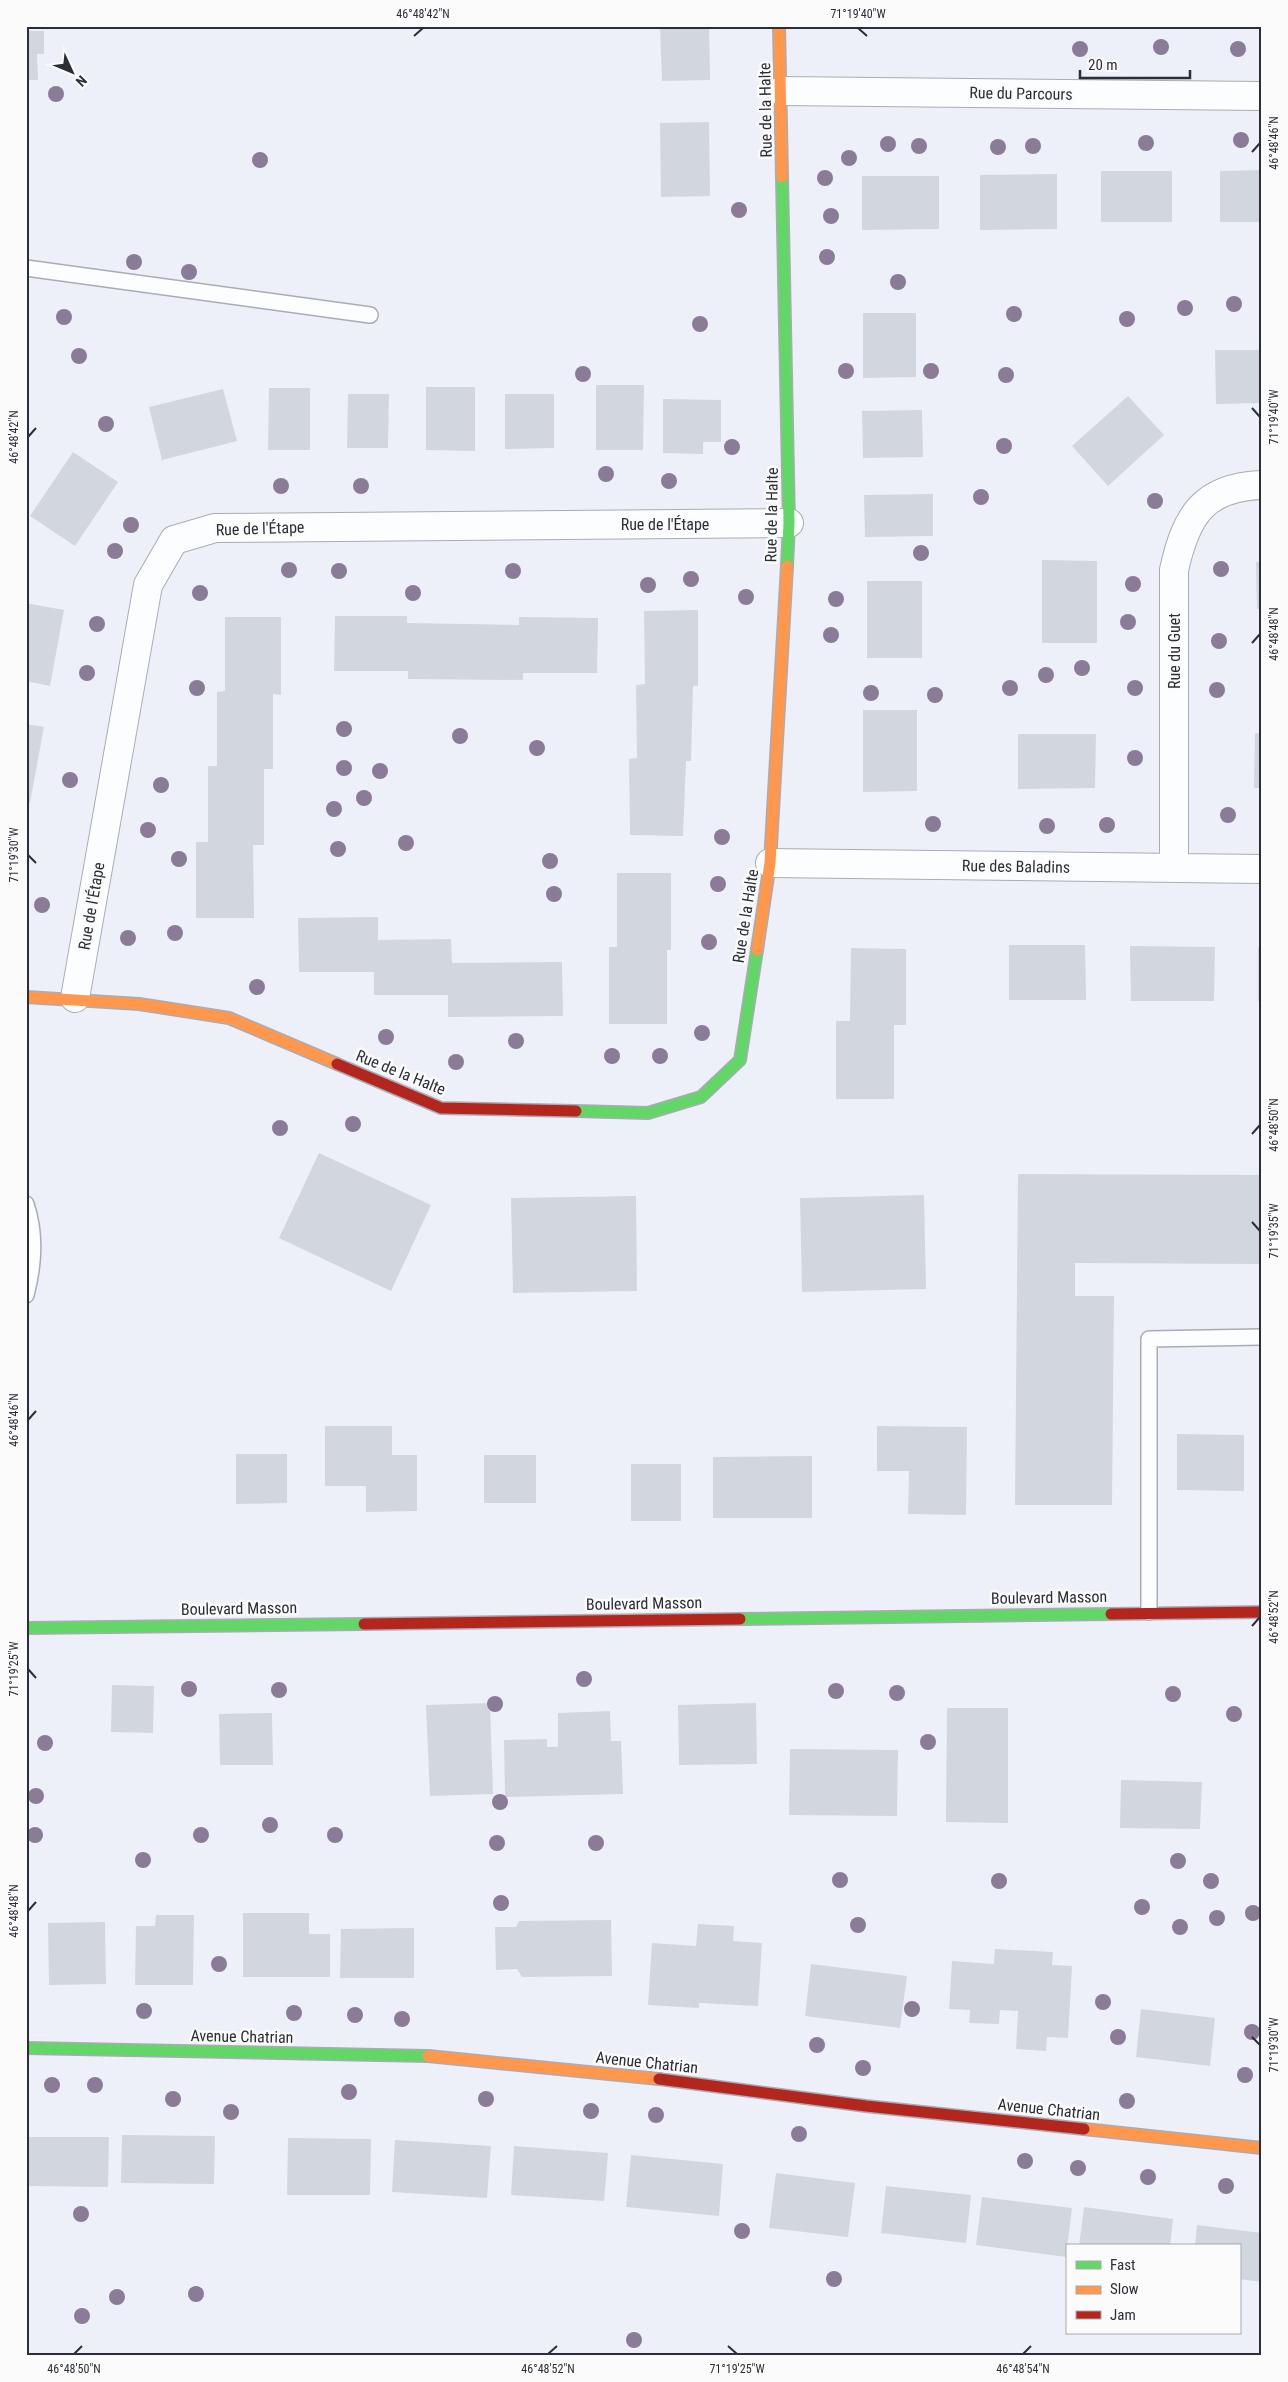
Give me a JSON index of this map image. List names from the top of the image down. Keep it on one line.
{"streets":{"street":["Rue du Parcours","Rue de la Halte","Rue de l'Étape","Rue du Guet","Rue des Baladins","Boulevard Masson","Avenue Chatrian"]},"crossings":[["Rue du Parcours","Rue de la Halte"],["Rue de la Halte","Rue de l'Étape"],["Rue de la Halte","Rue des Baladins"],["Rue du Guet","Rue des Baladins"]],"legend":["Fast","Slow","Jam"],"scale_bar":"20 m","north":"bottom right","coordinates":["46°48'42\"N","71°19'40\"W","46°48'46\"N","46°48'48\"N","71°19'30\"W","46°48'50\"N","71°19'35\"W","46°48'52\"N","71°19'25\"W","46°48'54\"N"]}
